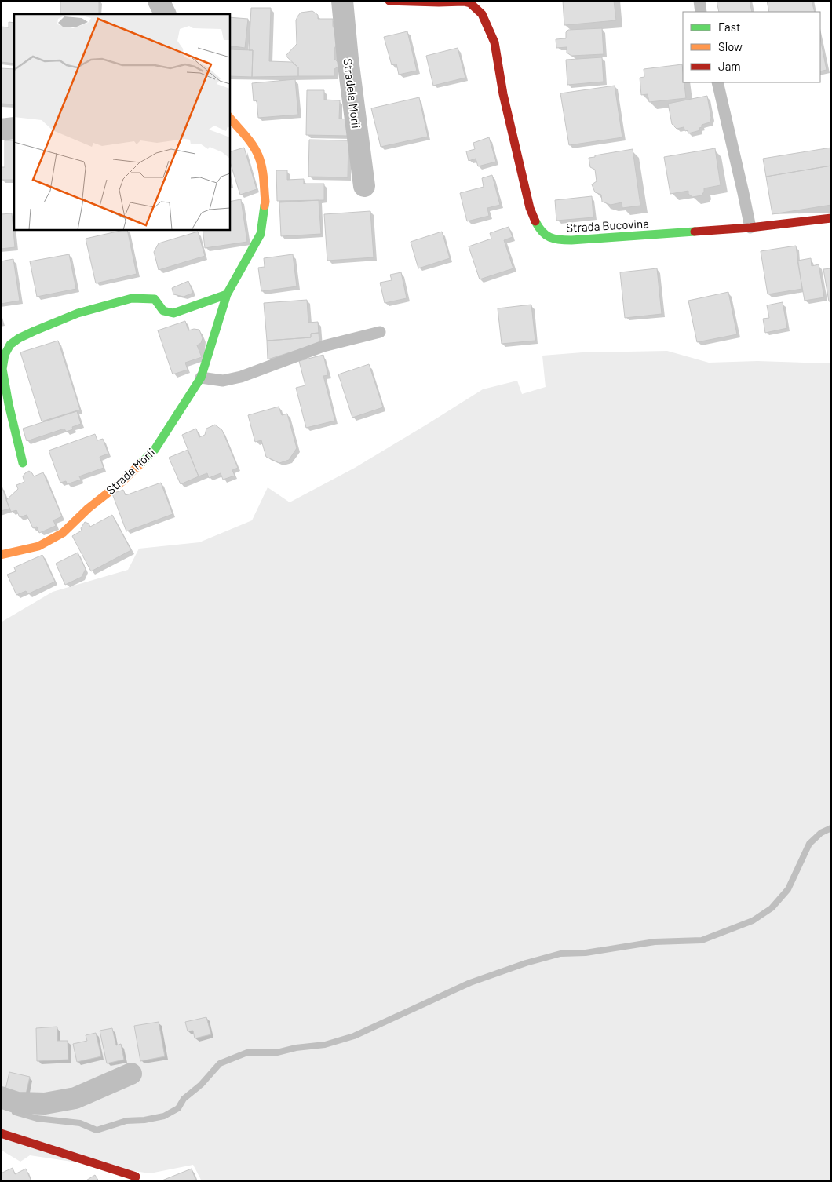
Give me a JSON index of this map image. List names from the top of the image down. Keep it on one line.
{"streets":{"street":["Stradela Morii","Strada Bucovina","Strada Morii"]},"legend":["Fast","Slow","Jam"]}
